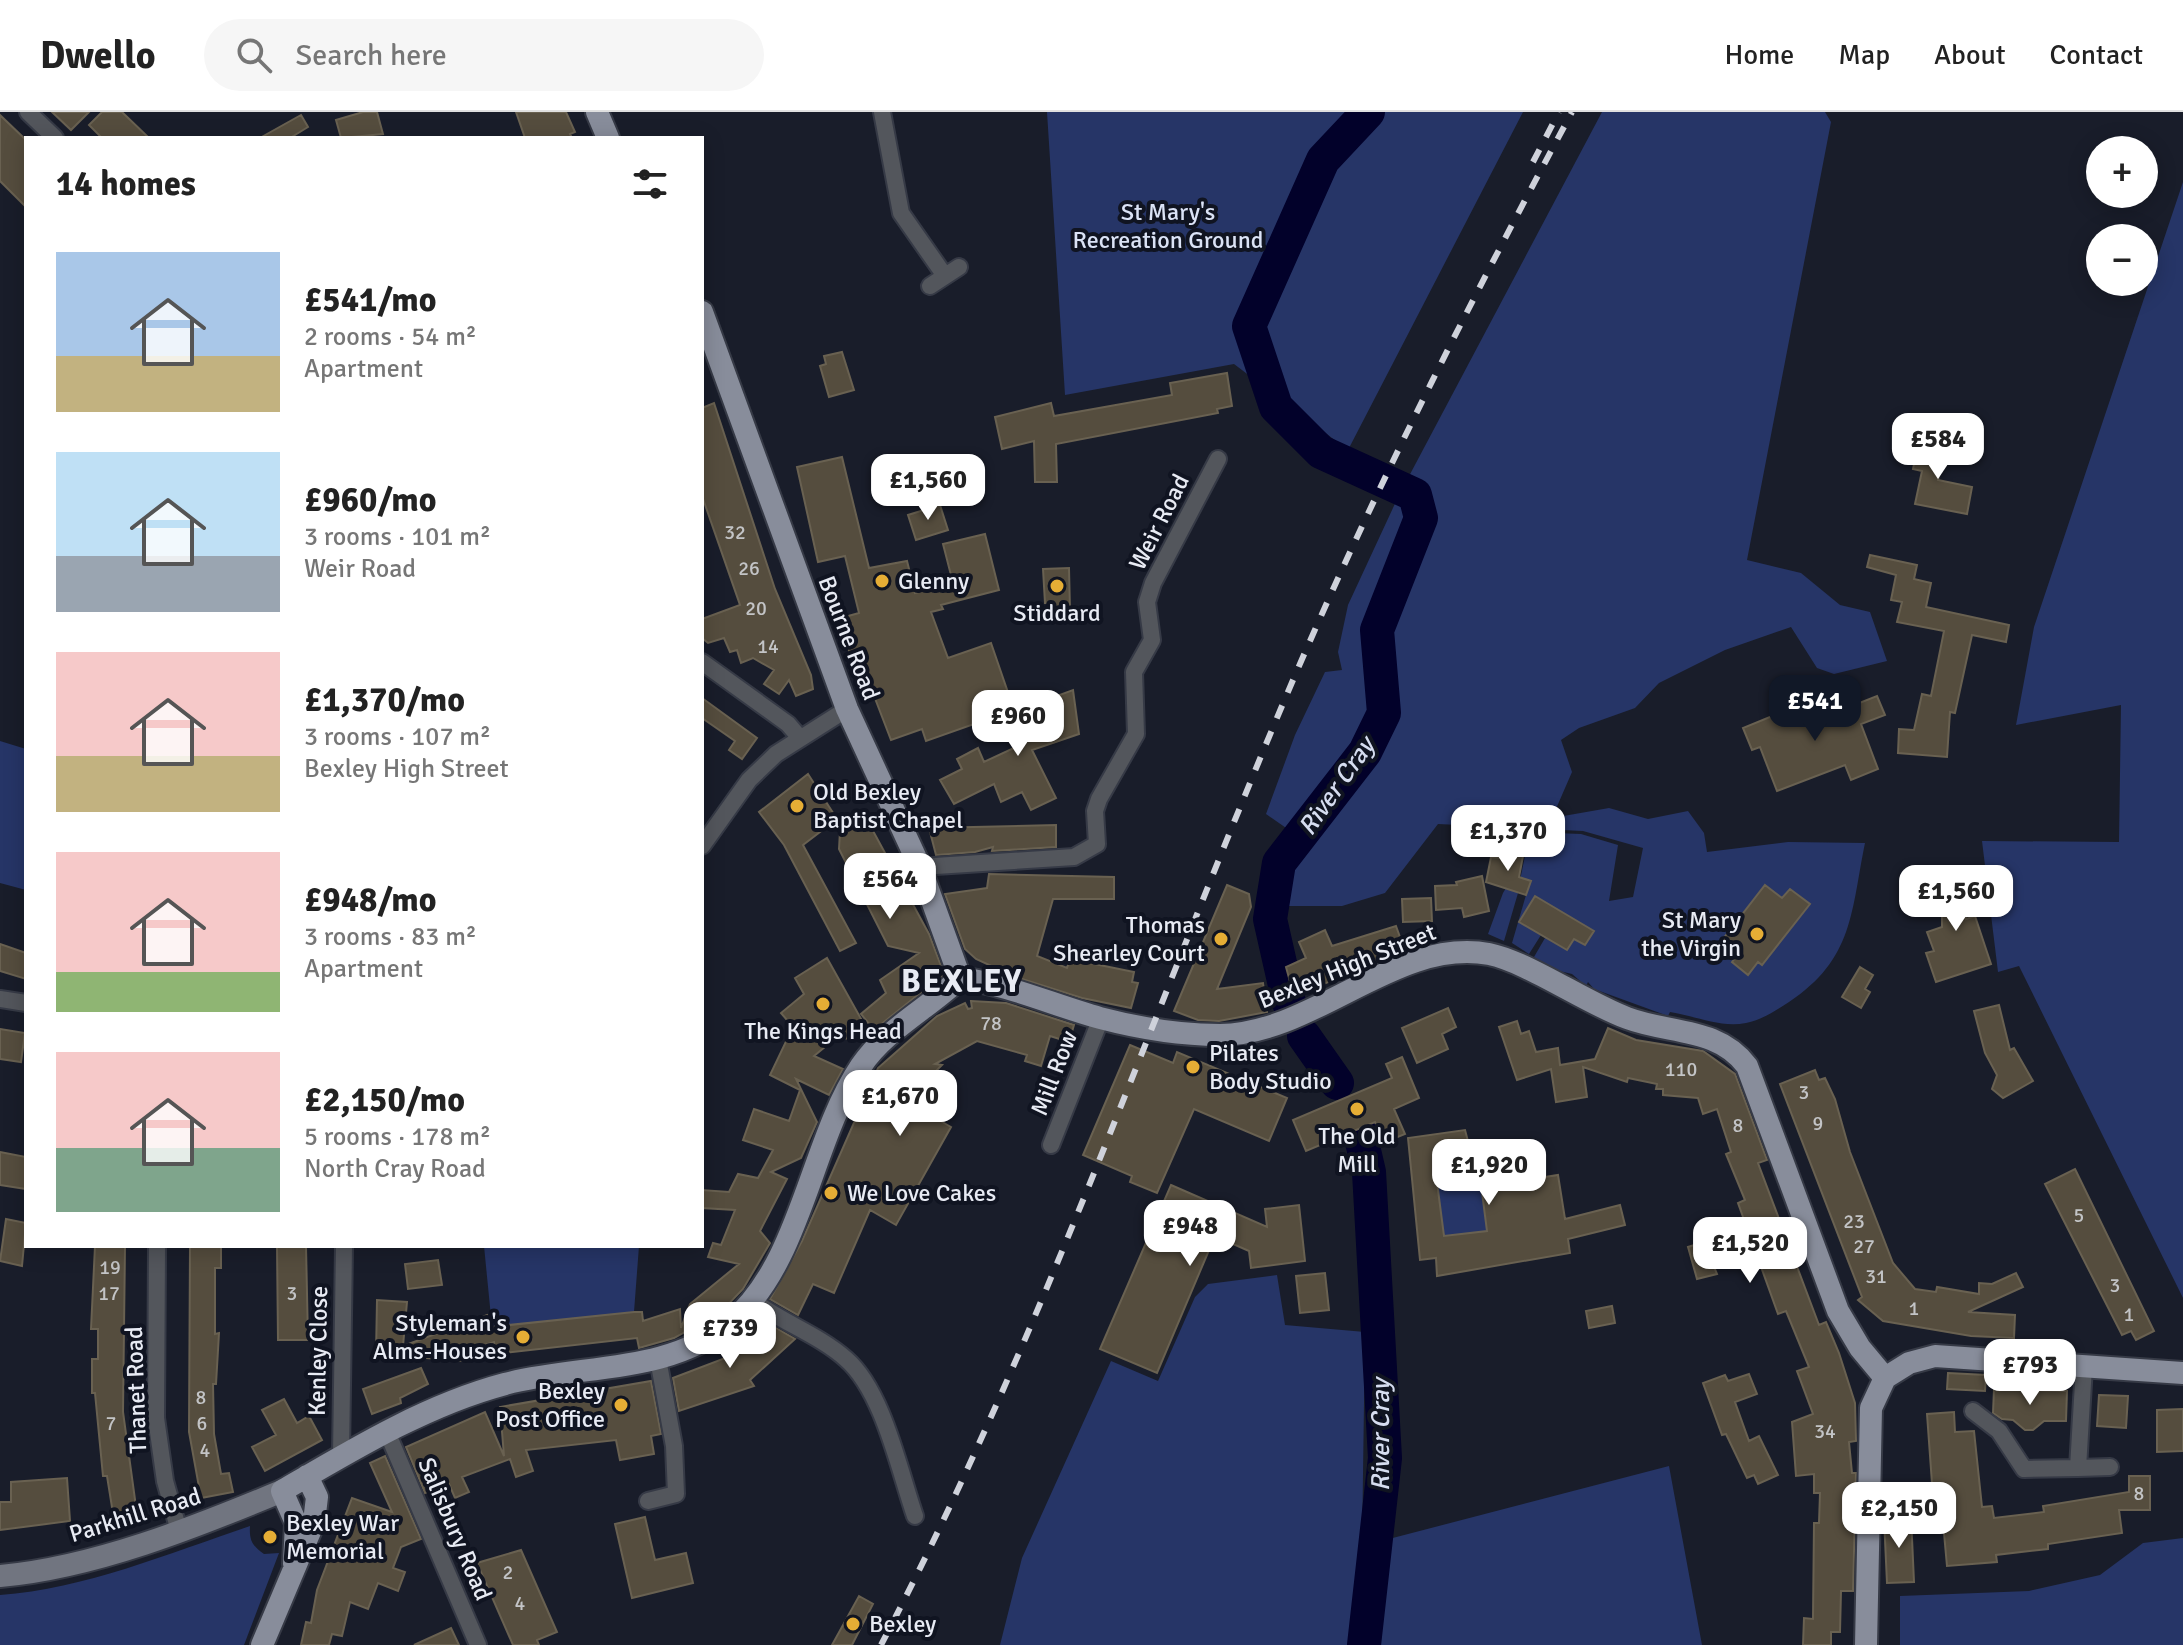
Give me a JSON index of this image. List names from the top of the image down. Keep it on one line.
{"streets":{"main road":["Bourne Road","Bexley High Street","Parkhill Road"],"street":["Weir Road","Mill Row","Kenley Close","Thanet Road","Salisbury Road"]},"crossings":[["Weir Road","Bourne Road"],["Bourne Road","Bexley High Street"],["Bexley High Street","Mill Row"],["Thanet Road","Parkhill Road"]],"districts":["BEXLEY"],"water":["River Cray"],"parks":["St Mary's Recreation Ground"],"places":["Glenny","Stiddard","Old Bexley Baptist Chapel","St Mary the Virgin","Thomas Shearley Court","The Kings Head","Pilates Body Studio","The Old Mill","We Love Cakes","Styleman's Alms-Houses","Bexley Post Office","Bexley War Memorial","Bexley"],"house_numbers":["32","26","20","14","78","110","3","9","8","5","23","27","19","31","3","17","3","1","1","8","7","6","34","4","8","2","4"],"page":{"header":"Dwello","search":"Search here","nav":["Home","Map","About","Contact"],"map_buttons":["+","−"],"heading":"14 homes","list":[{"name":"£541/mo","note":"2 rooms · 54 m² · Apartment"},{"name":"£960/mo","note":"3 rooms · 101 m² · Weir Road"},{"name":"£1,370/mo","note":"3 rooms · 107 m² · Bexley High Street"},{"name":"£948/mo","note":"3 rooms · 83 m² · Apartment"},{"name":"£2,150/mo","note":"5 rooms · 178 m² · North Cray Road"}],"price":["£584","£1,560","£541","£960","£1,370","£564","£1,560","£1,670","£1,920","£948","£1,520","£739","£793","£2,150"]}}
